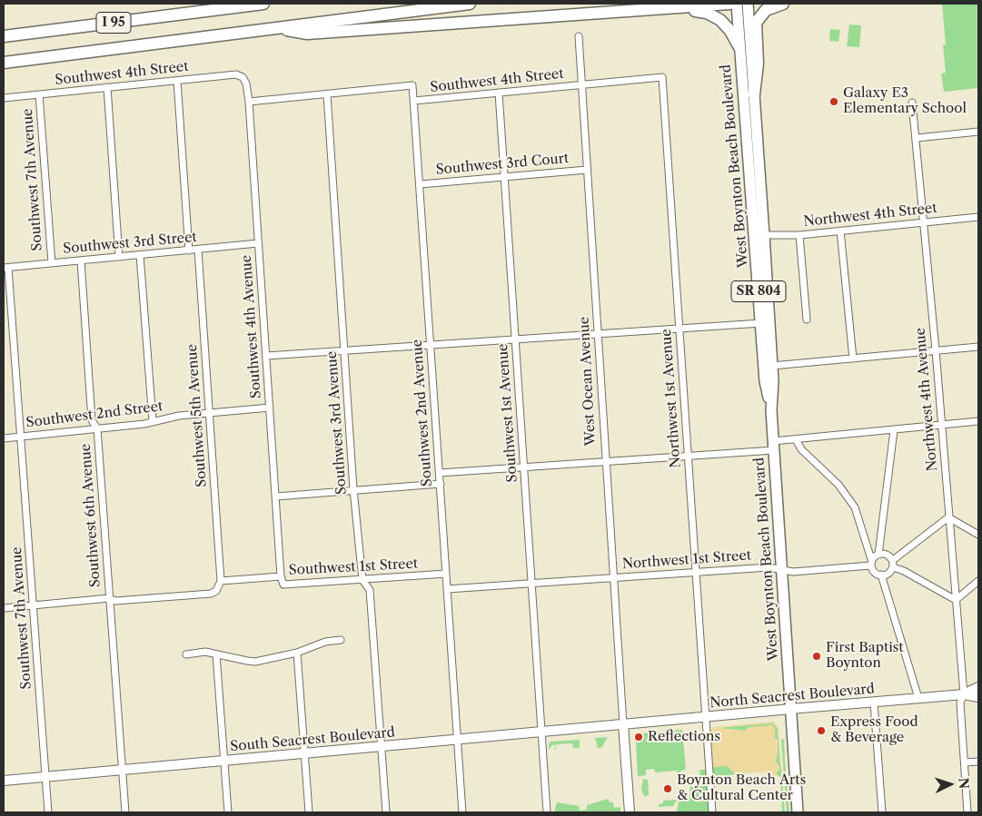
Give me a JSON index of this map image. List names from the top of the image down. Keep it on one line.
{"streets":{"highway":["I 95"],"main road":["West Boynton Beach Boulevard","SR 804"],"street":["Southwest 4th Street","Southwest 3rd Court","Southwest 7th Avenue","Northwest 4th Street","Southwest 3rd Street","Southwest 4th Avenue","West Ocean Avenue","Northwest 1st Avenue","Northwest 4th Avenue","Southwest 2nd Avenue","Southwest 1st Avenue","Southwest 2nd Street","Southwest 5th Avenue","Southwest 3rd Avenue","Southwest 6th Avenue","Northwest 1st Street","Southwest 1st Street","North Seacrest Boulevard","South Seacrest Boulevard"]},"crossings":[["Southwest 4th Street","Southwest 7th Avenue"],["Southwest 4th Street","Southwest 4th Avenue"],["Southwest 4th Street","West Ocean Avenue"],["Southwest 4th Street","Northwest 1st Avenue"],["Southwest 4th Street","Southwest 2nd Avenue"],["Southwest 4th Street","Southwest 1st Avenue"],["Southwest 4th Street","Southwest 3rd Avenue"],["Southwest 3rd Court","West Ocean Avenue"],["Southwest 3rd Court","Southwest 2nd Avenue"],["Southwest 3rd Court","Southwest 1st Avenue"],["West Boynton Beach Boulevard","Northwest 4th Street"],["West Boynton Beach Boulevard","SR 804"],["West Boynton Beach Boulevard","Northwest 1st Street"],["West Boynton Beach Boulevard","North Seacrest Boulevard"],["Southwest 7th Avenue","Southwest 3rd Street"],["Southwest 7th Avenue","Southwest 2nd Street"],["Southwest 7th Avenue","South Seacrest Boulevard"],["Northwest 4th Street","Northwest 4th Avenue"],["Southwest 3rd Street","Southwest 4th Avenue"],["Southwest 3rd Street","Southwest 5th Avenue"],["Southwest 3rd Street","Southwest 6th Avenue"],["SR 804","North Seacrest Boulevard"],["Southwest 4th Avenue","Southwest 2nd Street"],["Southwest 4th Avenue","Southwest 1st Street"],["West Ocean Avenue","Northwest 1st Avenue"],["West Ocean Avenue","Northwest 1st Street"],["West Ocean Avenue","North Seacrest Boulevard"],["West Ocean Avenue","South Seacrest Boulevard"],["Northwest 1st Avenue","Northwest 1st Street"],["Northwest 1st Avenue","North Seacrest Boulevard"],["Northwest 4th Avenue","North Seacrest Boulevard"],["Southwest 2nd Avenue","Southwest 1st Street"],["Southwest 2nd Avenue","South Seacrest Boulevard"],["Southwest 1st Avenue","South Seacrest Boulevard"],["Southwest 2nd Street","Southwest 5th Avenue"],["Southwest 2nd Street","Southwest 6th Avenue"],["Southwest 5th Avenue","Southwest 1st Street"],["Southwest 3rd Avenue","Southwest 1st Street"],["Southwest 3rd Avenue","South Seacrest Boulevard"],["Southwest 6th Avenue","South Seacrest Boulevard"],["North Seacrest Boulevard","South Seacrest Boulevard"]],"places":["Galaxy E3 Elementary School","First Baptist Boynton","Express Food & Beverage","Reflections","Boynton Beach Arts & Cultural Center"],"north":"right"}
